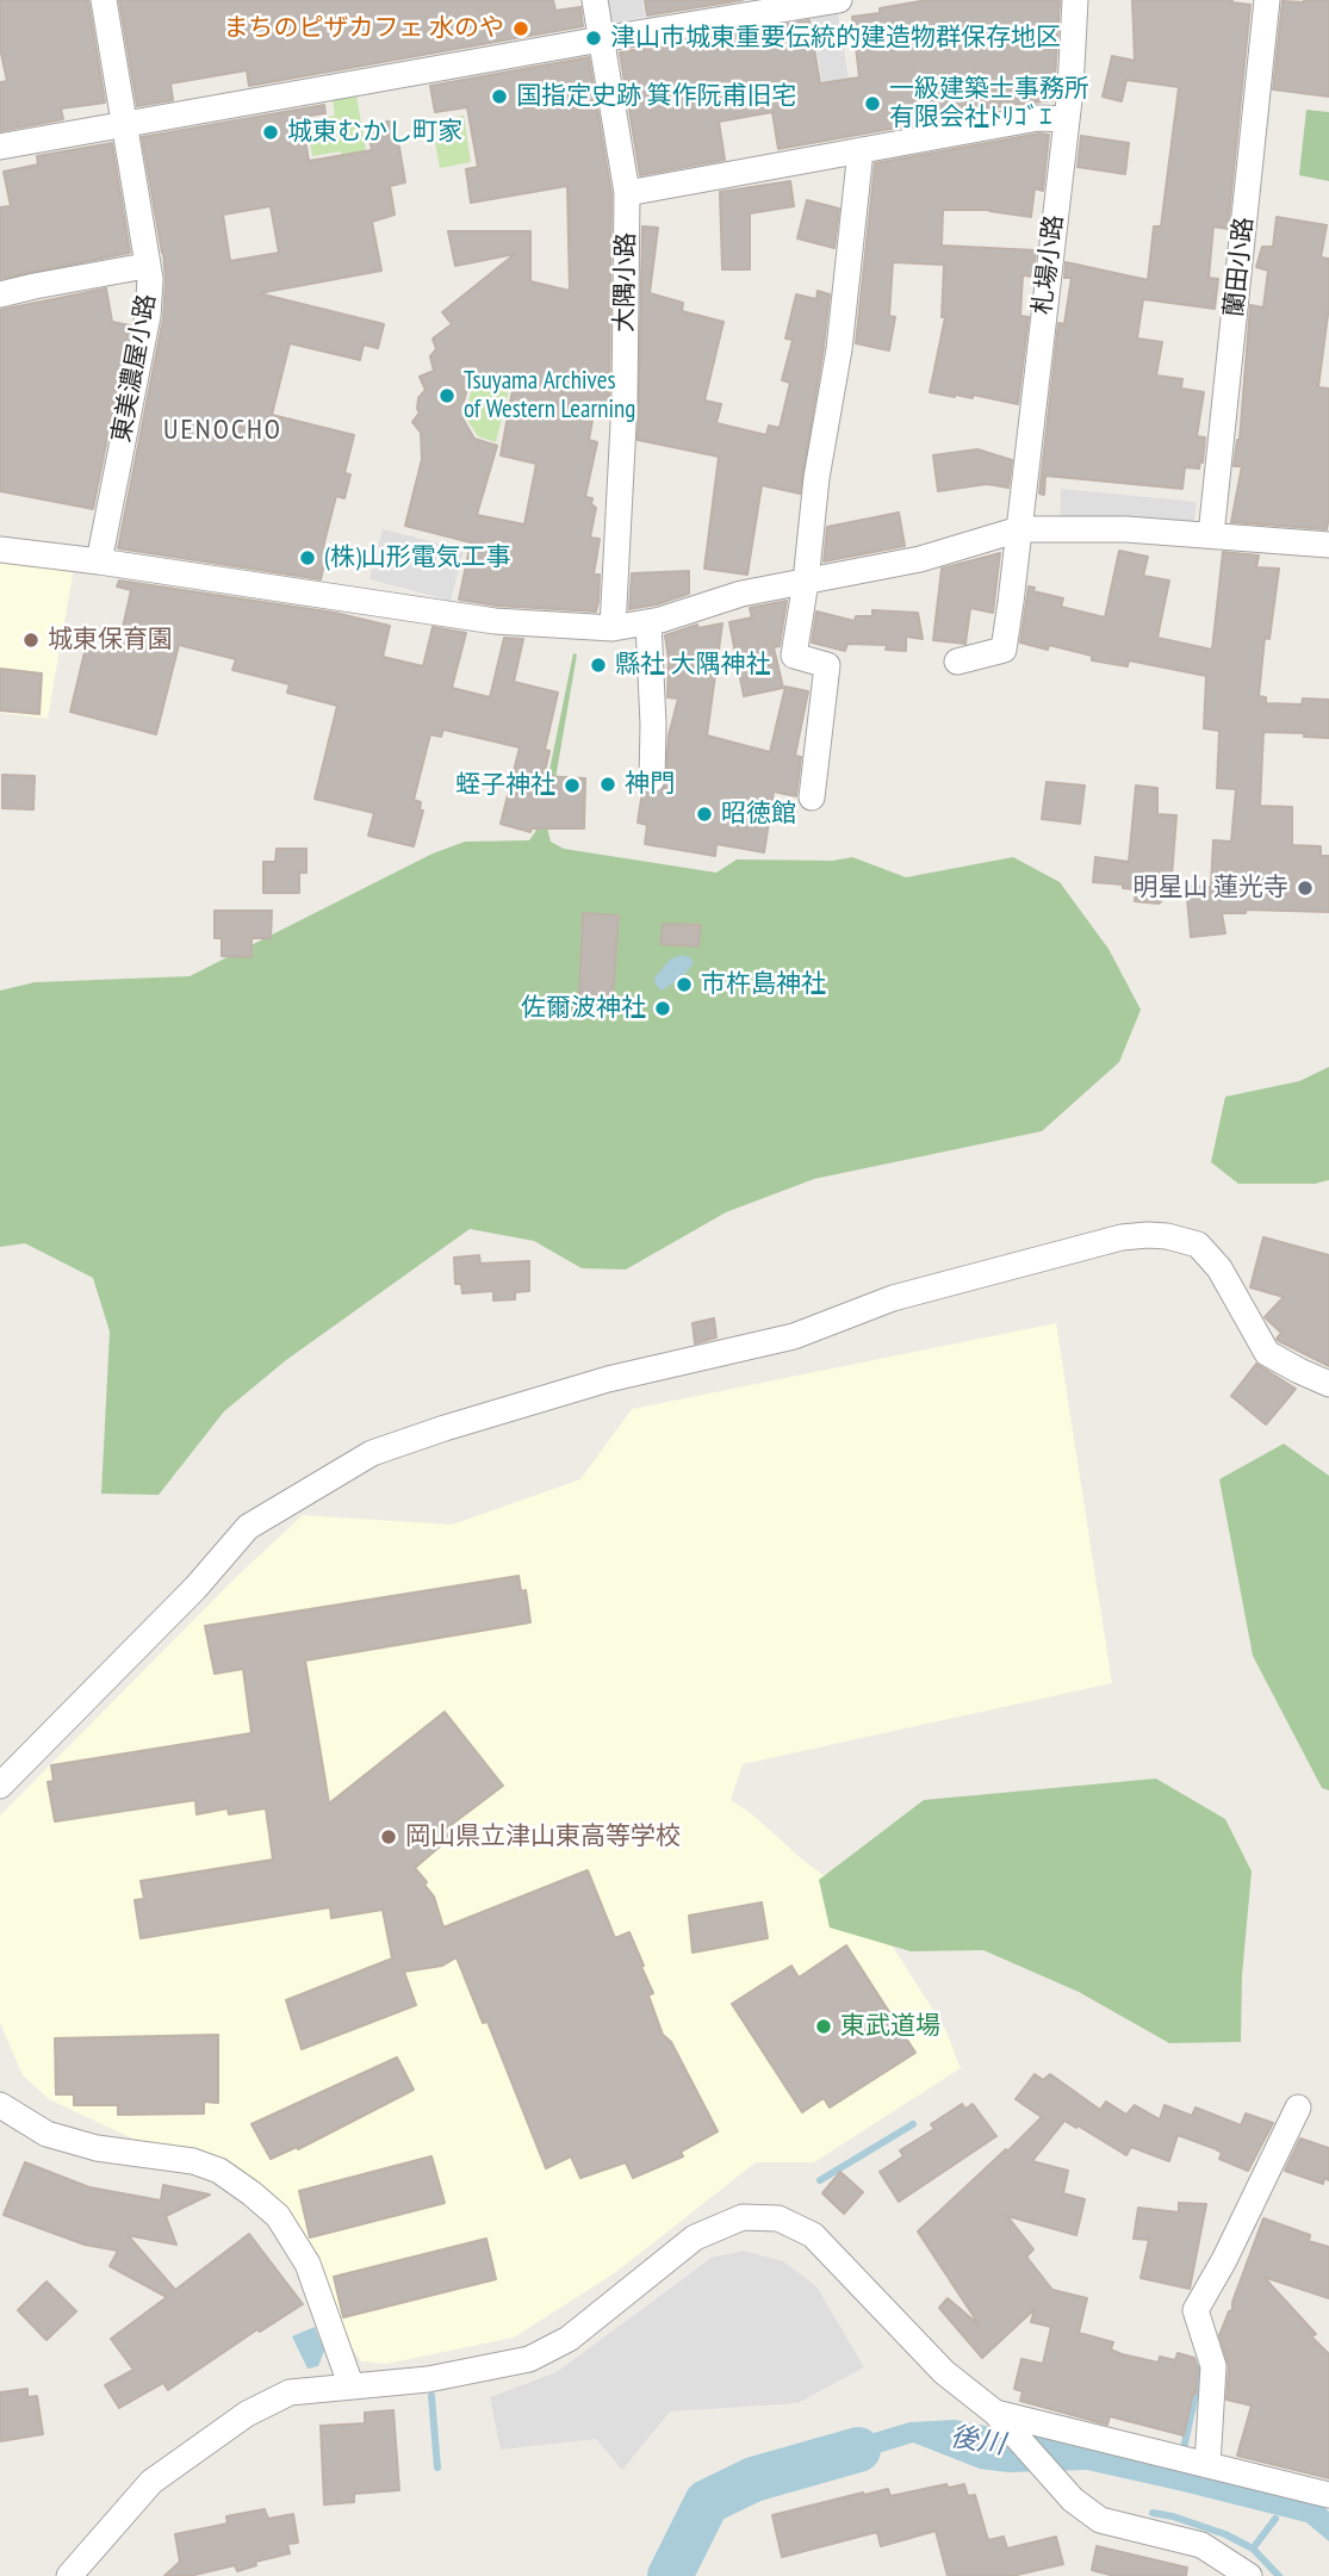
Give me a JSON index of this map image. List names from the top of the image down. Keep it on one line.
{"streets":{"street":["札場小路","蘭田小路","大隅小路","東美濃屋小路"]},"districts":["UENOCHO"],"water":["後川"],"places":["まちのピザカフェ 水のや","津山市城東重要伝統的建造物群保存地区","国指定史跡 箕作阮甫旧宅","一級建築士事務所 有限会社ﾄﾘｺﾞｴ","城東むかし町家","Tsuyama Archives of Western Learning","(株)山形電気工事","城東保育園","縣社 大隅神社","神門","蛭子神社","昭徳館","明星山 蓮光寺","市杵島神社","佐爾波神社","岡山県立津山東高等学校","東武道場"]}
